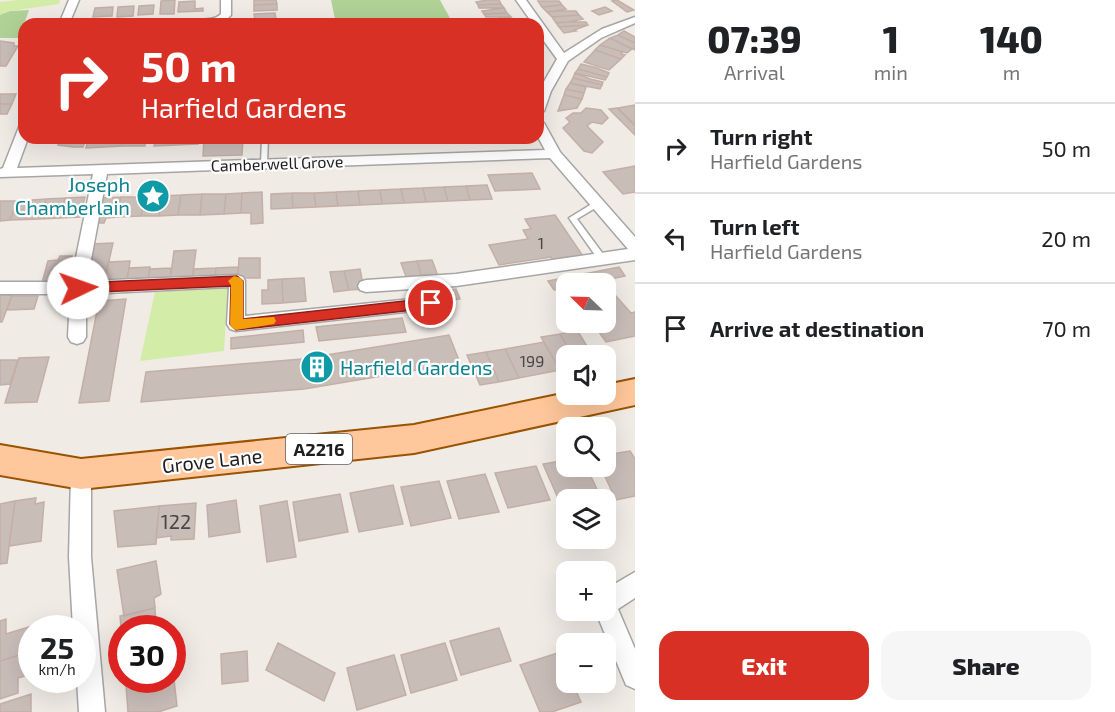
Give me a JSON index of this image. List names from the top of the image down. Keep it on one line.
{"streets":{"main road":["A2216","Grove Lane"],"street":["Camberwell Grove"]},"places":{"place":["Joseph Chamberlain"],"building":["Harfield Gardens"]},"house_numbers":["1","199","122"],"north":"top left","page":{"eta":["07:39","Arrival","1","min","140","m"],"turn":["50 m","Harfield Gardens"],"list":[{"name":"Turn right","note":"Harfield Gardens","value":"50 m"},{"name":"Turn left","note":"Harfield Gardens","value":"20 m"},{"name":"Arrive at destination","value":"70 m"}],"map_buttons":["+","−"],"speed":"25 km/h","limit":"30","buttons":["Exit","Share"]}}
